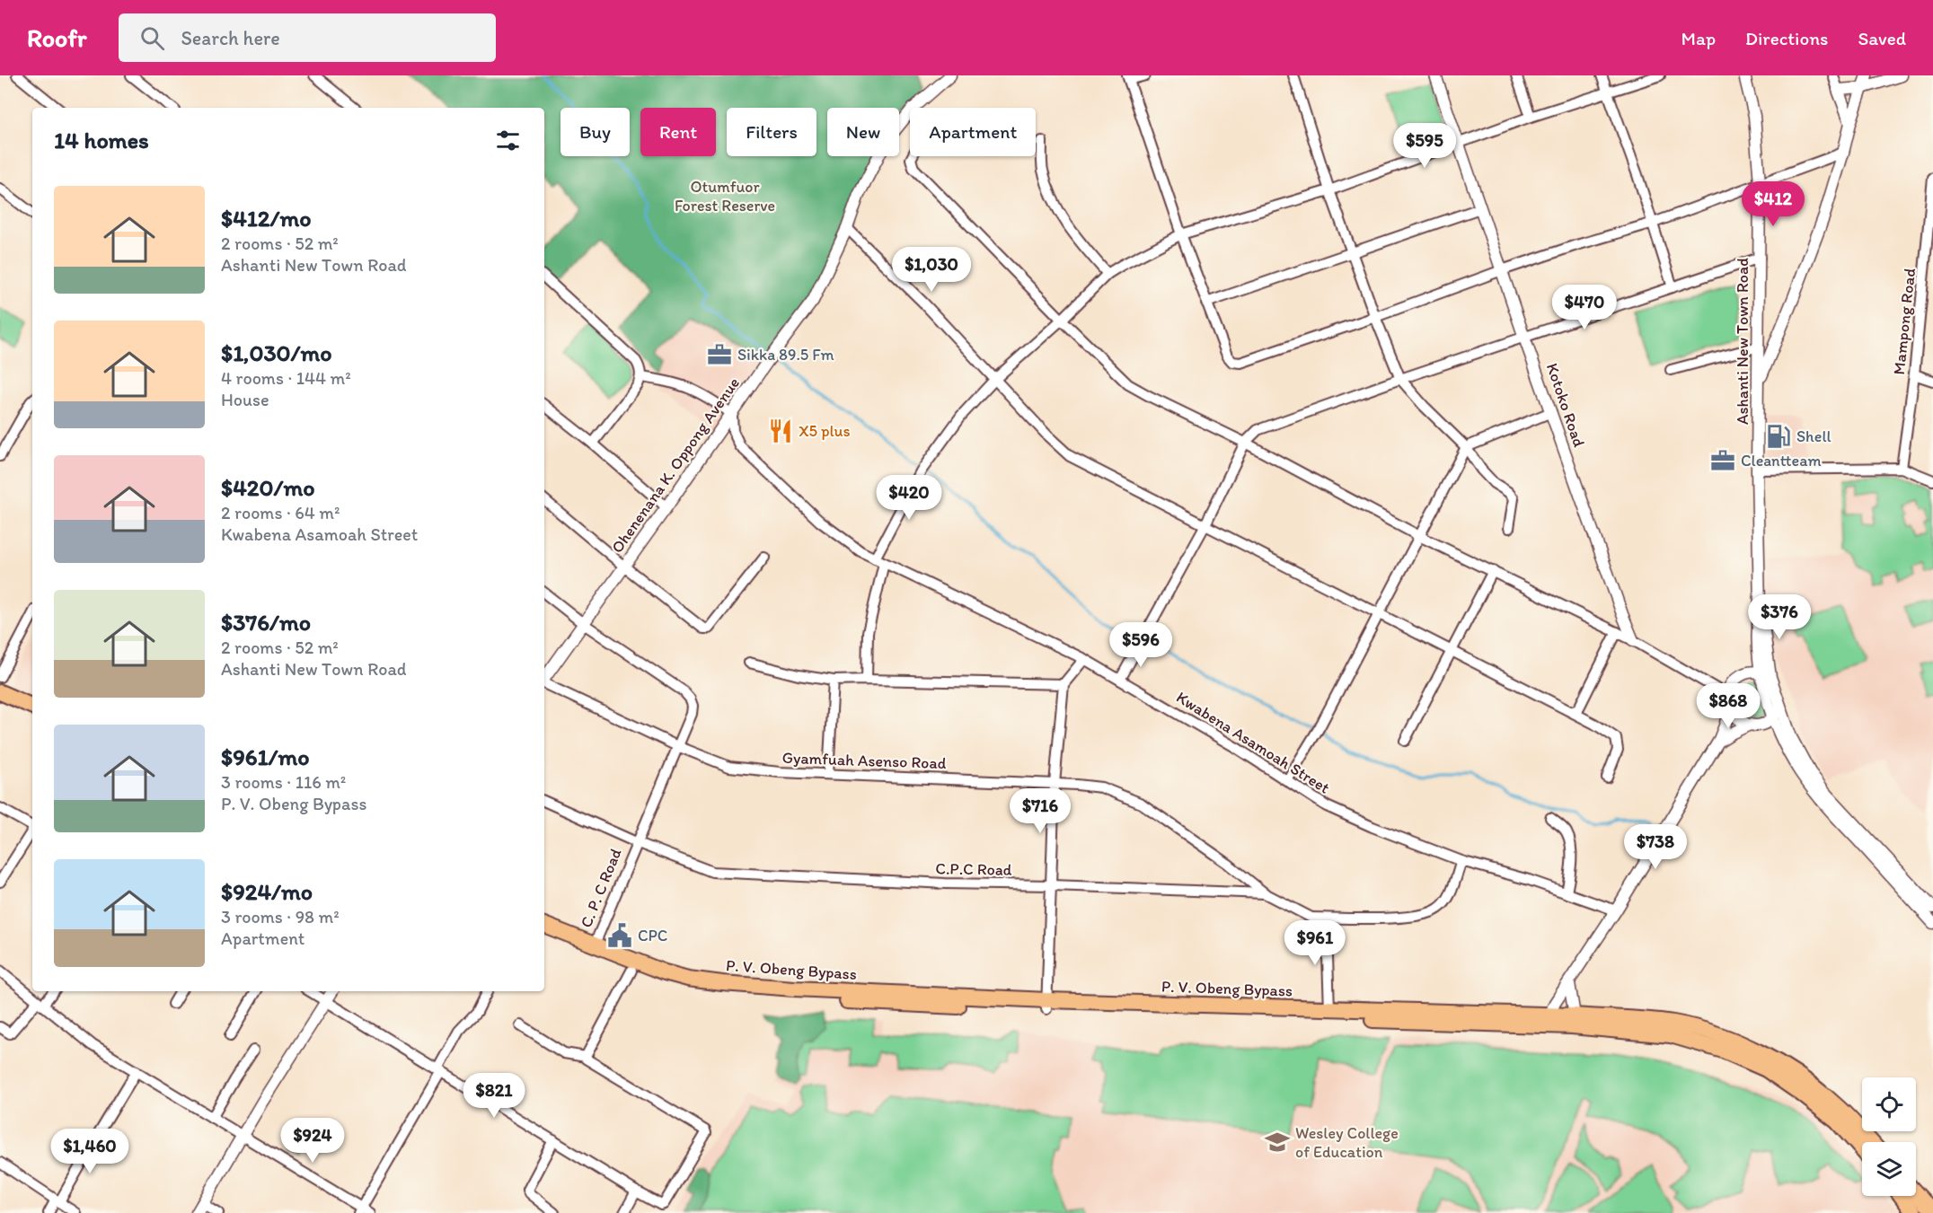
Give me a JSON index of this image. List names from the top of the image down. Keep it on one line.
{"streets":{"highway":["P. V. Obeng Bypass"],"street":["Mampong Road","Ashanti New Town Road","Kotoko Road","Ohenenana K. Oppong Avenue","Kwabena Asamoah Street","Gyamfuah Asenso Road","C.P.C Road","C. P. C Road"]},"crossings":[["Ohenenana K. Oppong Avenue","Kwabena Asamoah Street"],["Ohenenana K. Oppong Avenue","C. P. C Road"],["Gyamfuah Asenso Road","C. P. C Road"],["C.P.C Road","C. P. C Road"],["C. P. C Road","P. V. Obeng Bypass"]],"parks":["Otumfuor Forest Reserve"],"places":{"office":["Sikka 89.5 Fm","Cleantteam"],"restaurant":["X5 plus"],"fuel station":["Shell"],"public building":["CPC"],"school or university":["Wesley College of Education"]},"page":{"header":"Roofr","search":"Search here","nav":["Map","Directions","Saved"],"chip":["Buy","Rent","Filters","New","Apartment"],"heading":"14 homes","price":["$595","$412","$1,030","$470","$420","$376","$596","$868","$716","$738","$961","$821","$924","$1,460"],"list":[{"name":"$412/mo","note":"2 rooms · 52 m² · Ashanti New Town Road"},{"name":"$1,030/mo","note":"4 rooms · 144 m² · House"},{"name":"$420/mo","note":"2 rooms · 64 m² · Kwabena Asamoah Street"},{"name":"$376/mo","note":"2 rooms · 52 m² · Ashanti New Town Road"},{"name":"$961/mo","note":"3 rooms · 116 m² · P. V. Obeng Bypass"},{"name":"$924/mo","note":"3 rooms · 98 m² · Apartment"}]}}
